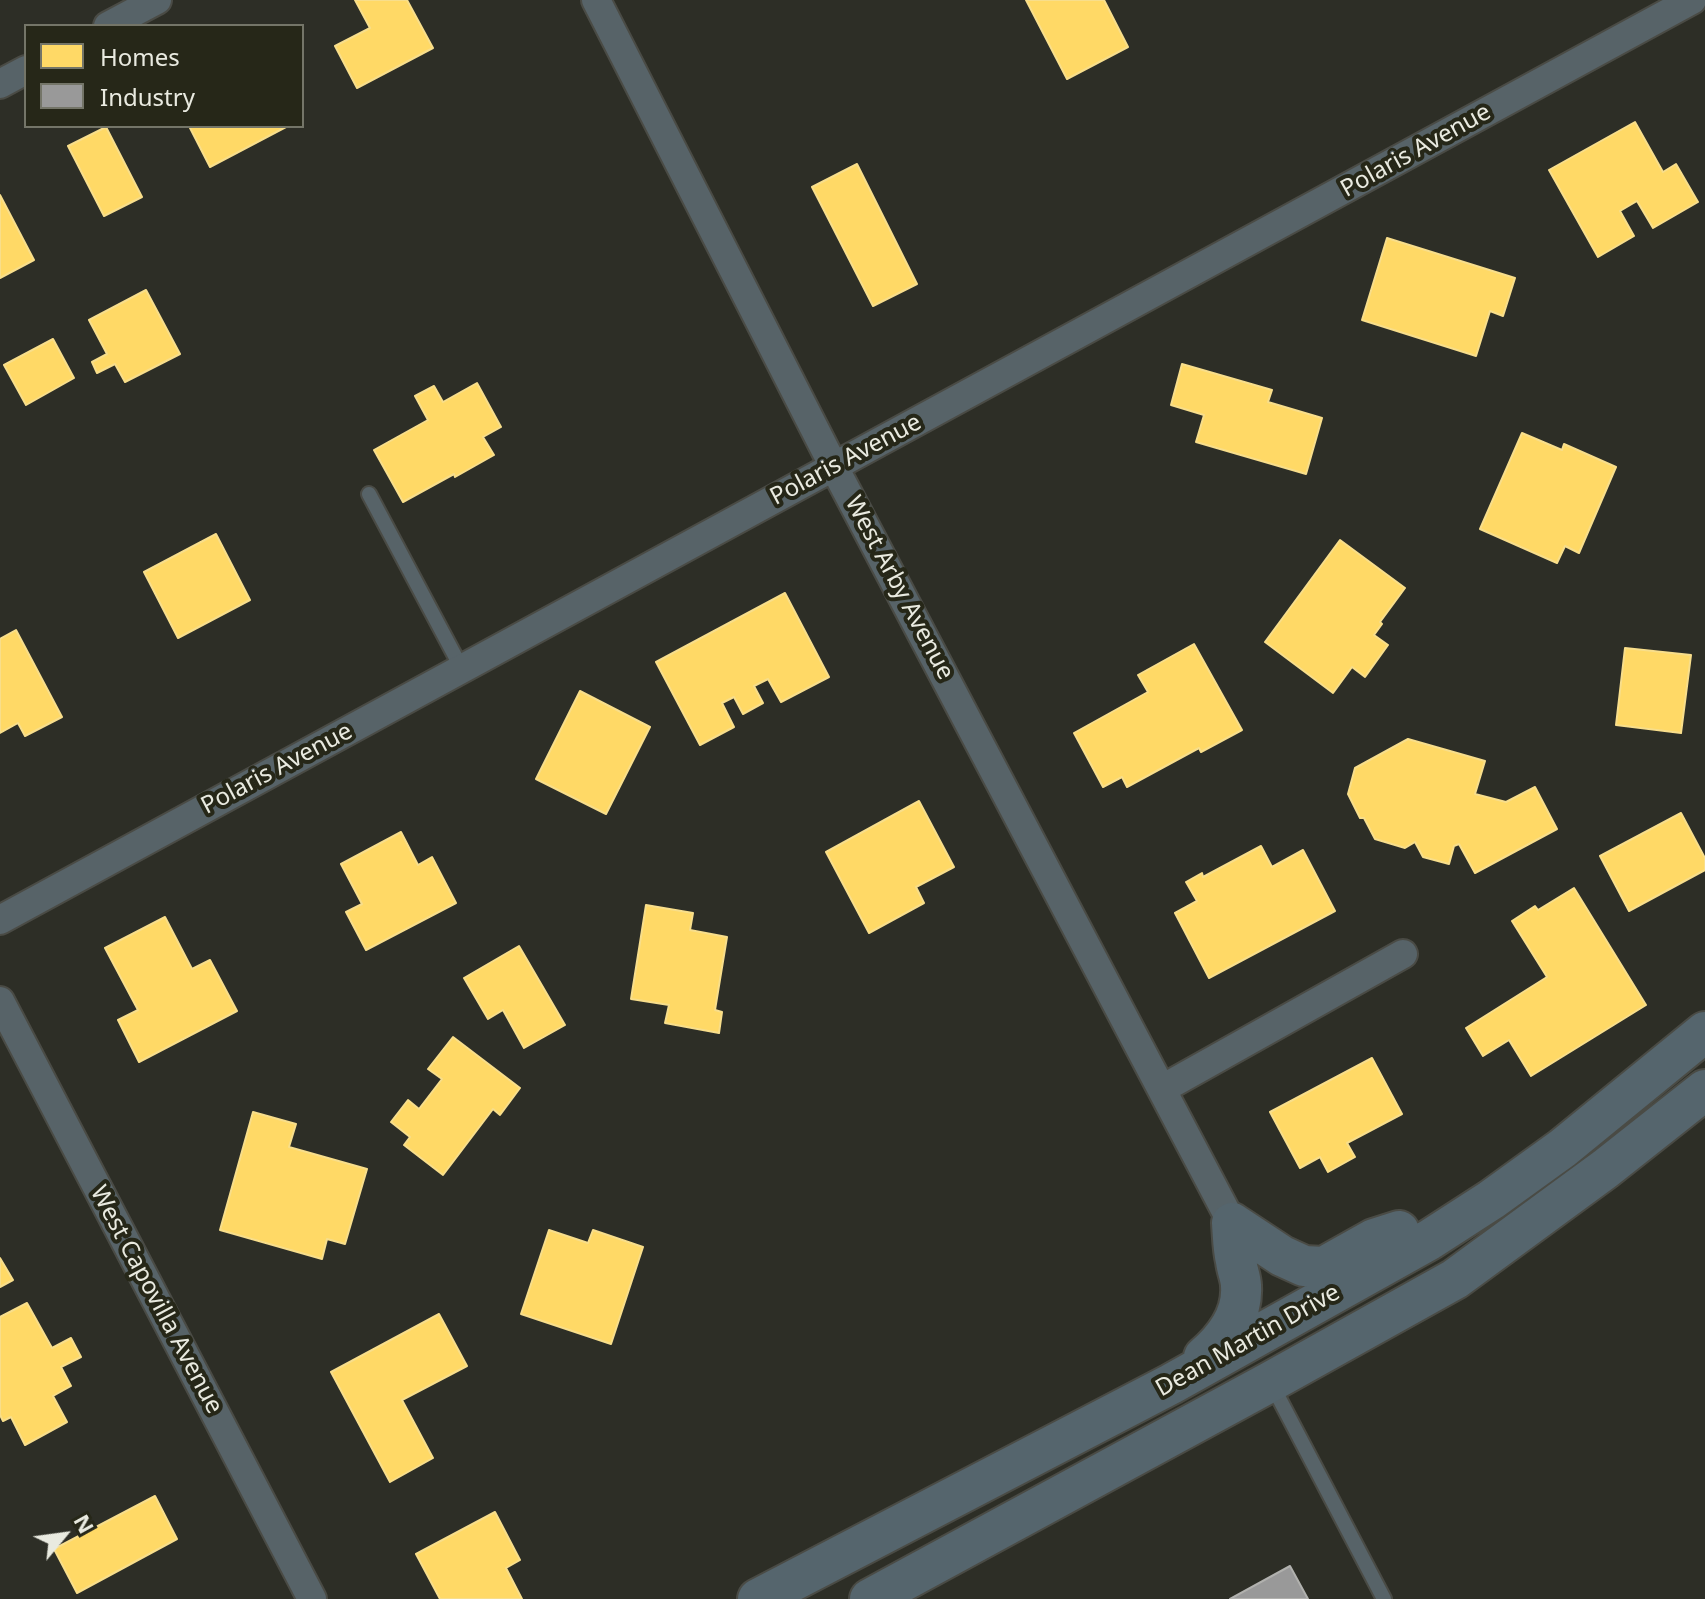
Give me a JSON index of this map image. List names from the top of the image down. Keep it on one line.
{"streets":{"main road":["Dean Martin Drive"],"street":["Polaris Avenue","West Arby Avenue","West Capovilla Avenue"]},"crossings":[["Polaris Avenue","West Arby Avenue"]],"legend":["Homes","Industry"],"north":"top right"}
